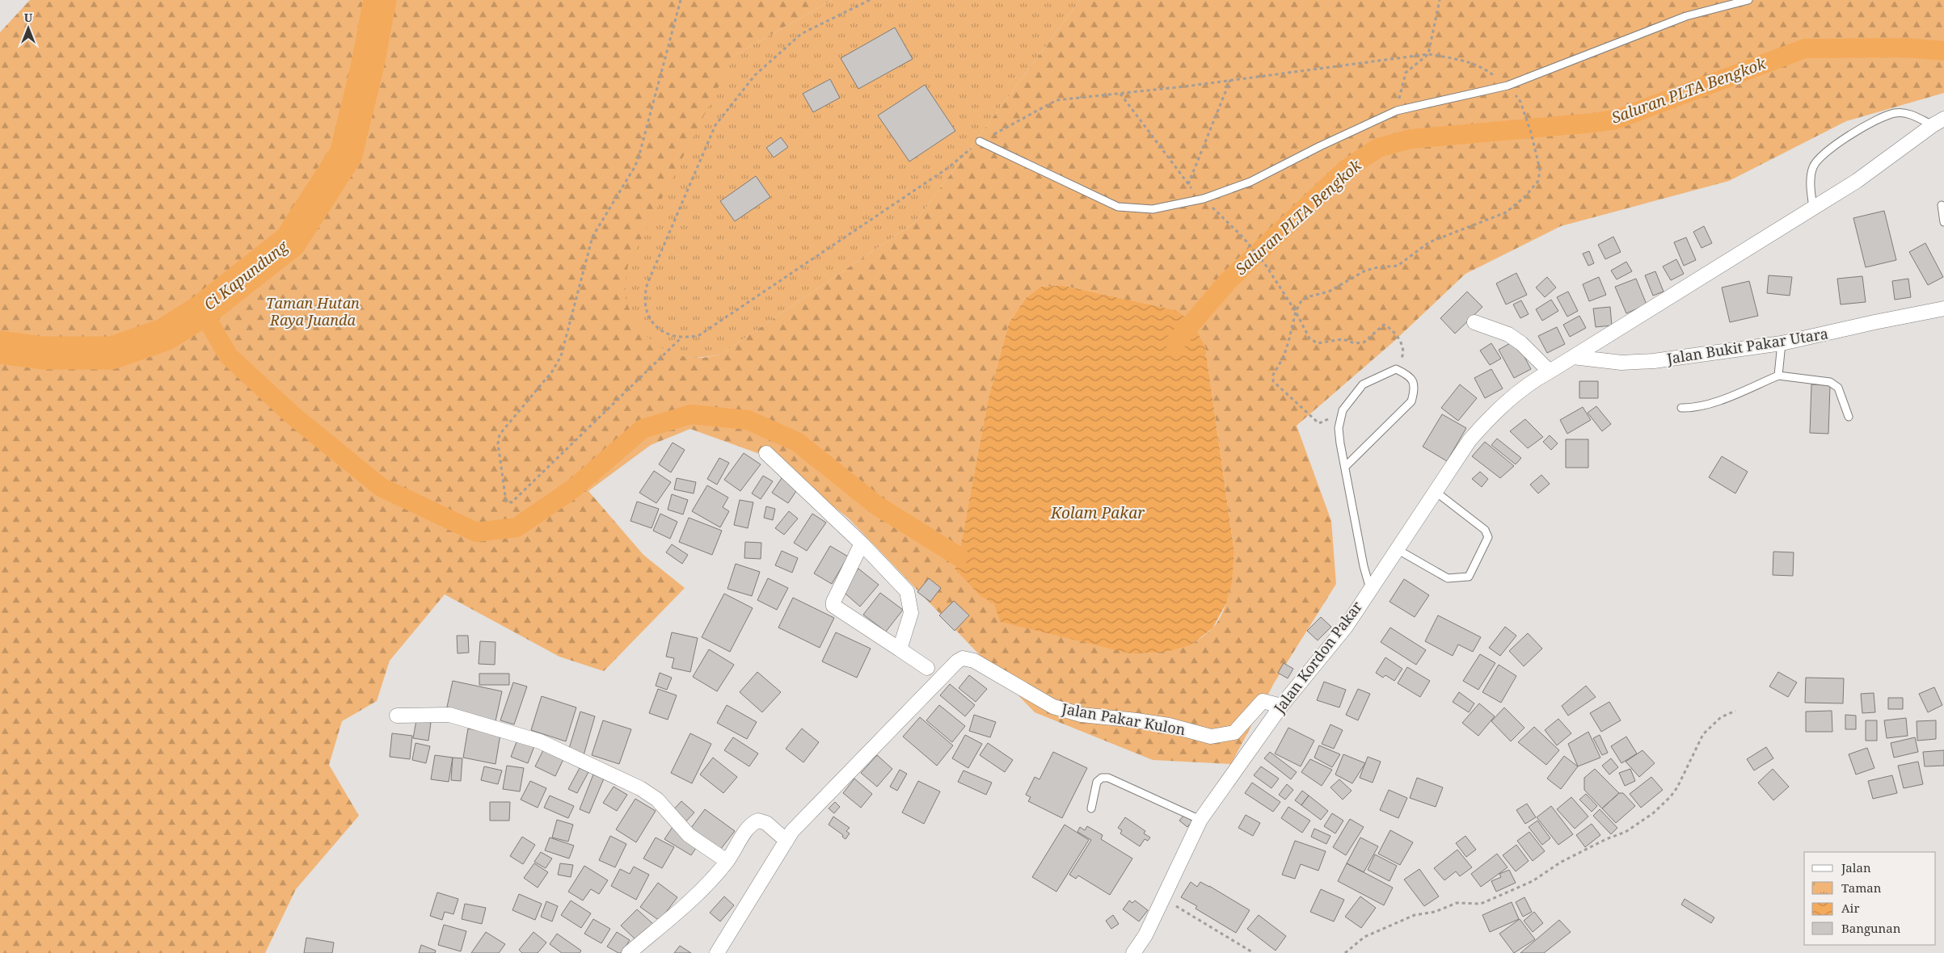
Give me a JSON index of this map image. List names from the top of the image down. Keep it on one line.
{"streets":{"street":["Jalan Bukit Pakar Utara","Jalan Kordon Pakar","Jalan Pakar Kulon"]},"crossings":[["Jalan Bukit Pakar Utara","Jalan Kordon Pakar"],["Jalan Kordon Pakar","Jalan Pakar Kulon"]],"water":["Saluran PLTA Bengkok","Ci Kapundung","Kolam Pakar"],"parks":["Taman Hutan Raya Juanda"],"legend":["Jalan","Taman","Air","Bangunan"],"north":"top"}
